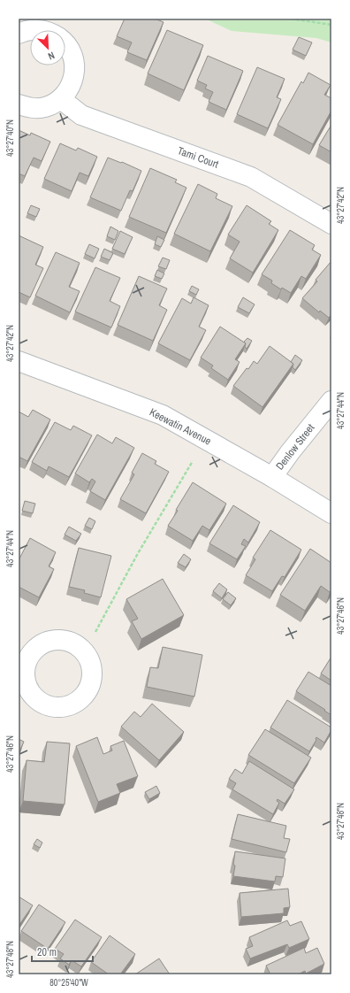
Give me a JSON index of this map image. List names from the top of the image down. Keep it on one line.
{"streets":{"street":["Tami Court","Keewatin Avenue","Denlow Street"]},"crossings":[["Keewatin Avenue","Denlow Street"]],"scale_bar":"20 m","north":"bottom right","coordinates":["43°27'40\"N","43°27'42\"N","43°27'44\"N","43°27'46\"N","43°27'48\"N","80°25'40\"W"]}
